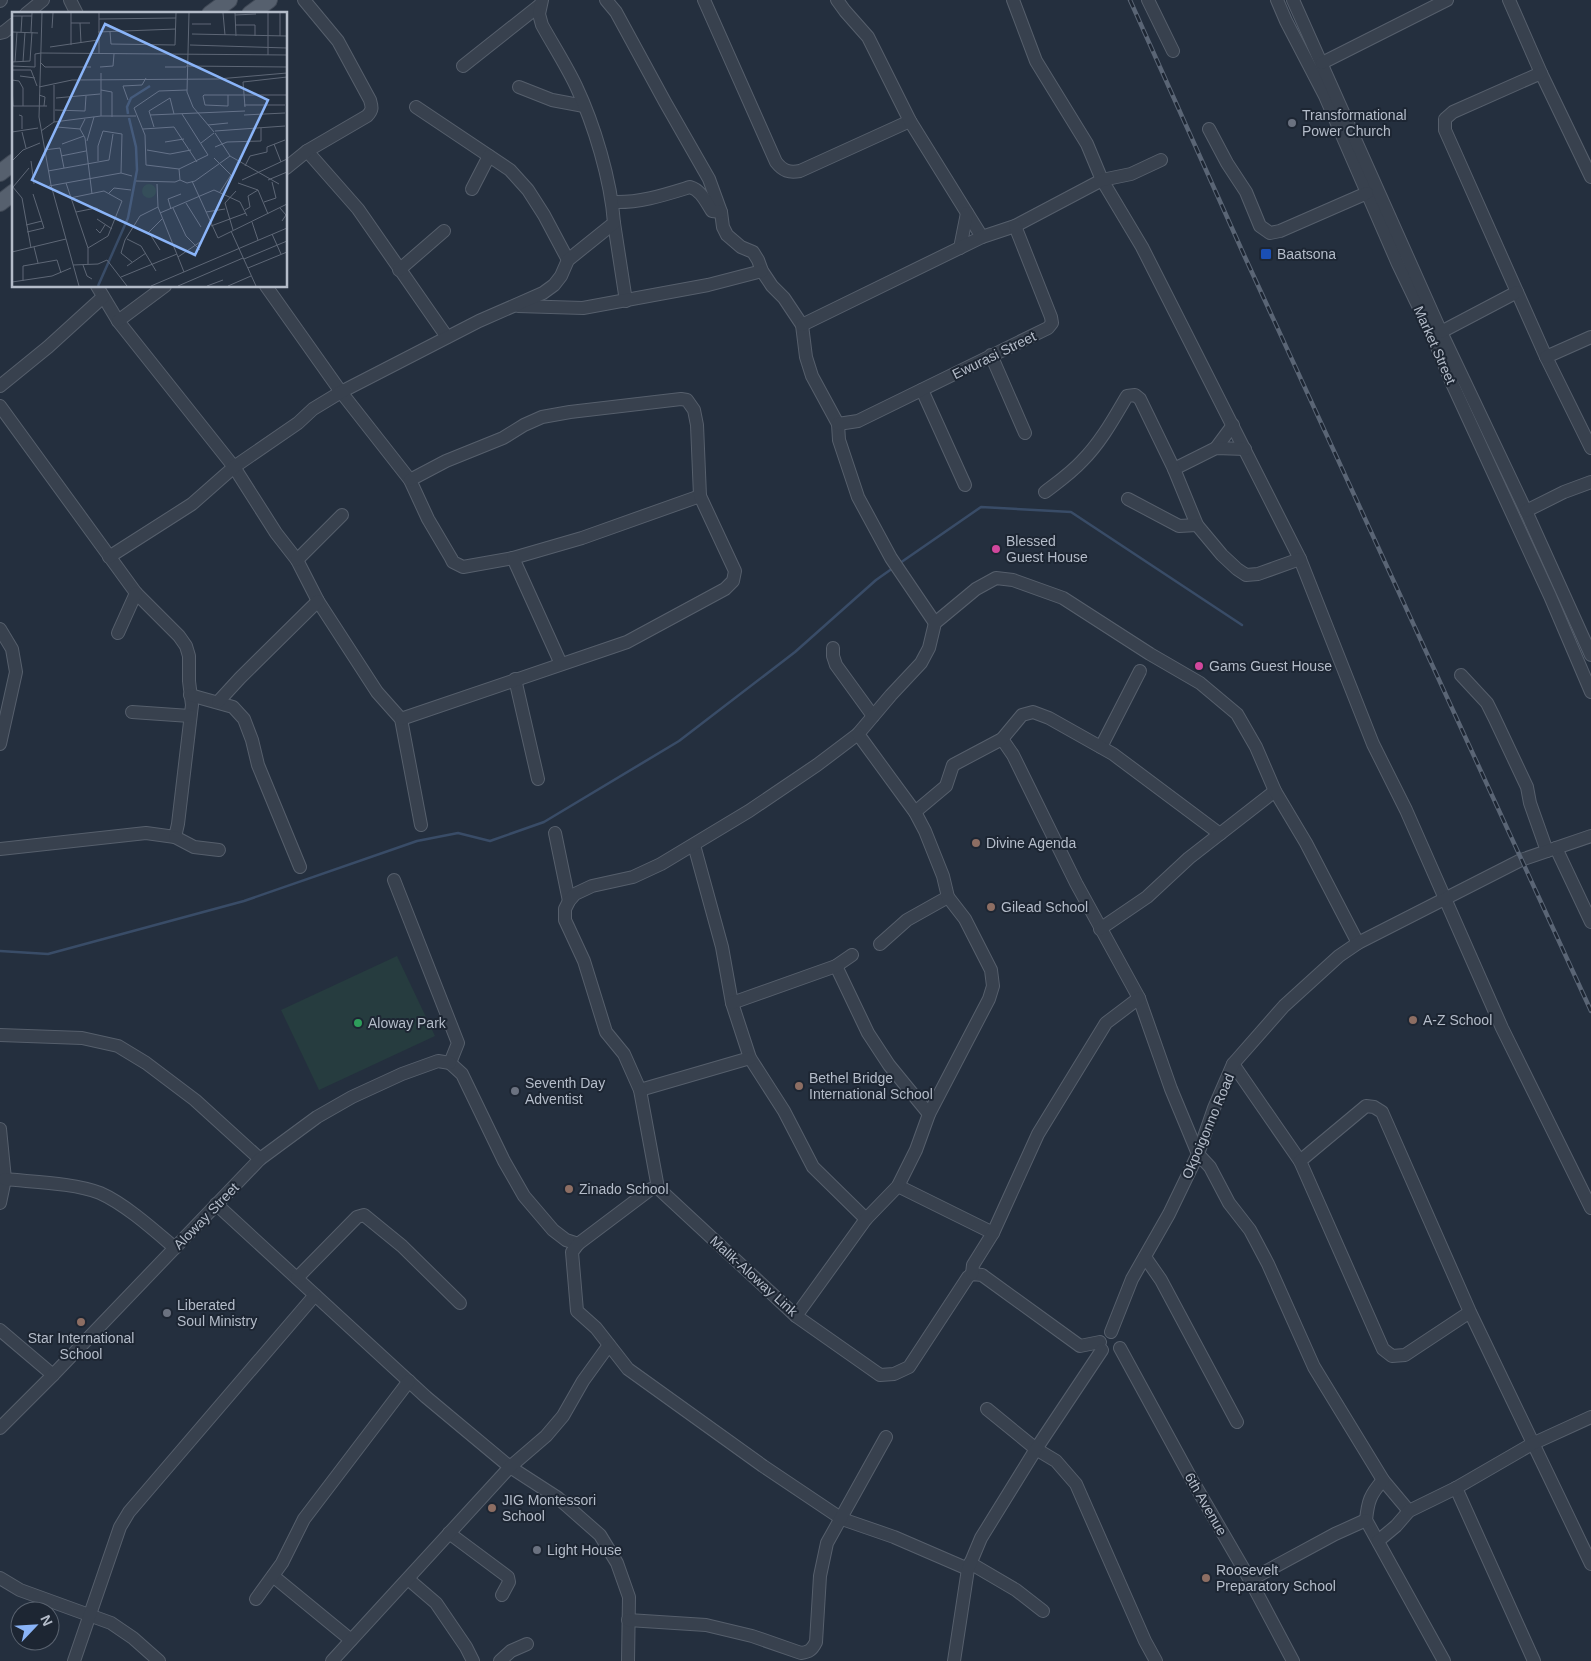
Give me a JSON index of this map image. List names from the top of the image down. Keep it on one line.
{"streets":{"street":["Market Street","Ewurasi Street","Okpoigonno Road","Aloway Street","Malik-Aloway Link","6th Avenue"]},"crossings":[["Okpoigonno Road","6th Avenue"]],"places":{"other":["Transformational Power Church","Blessed Guest House","Gams Guest House","Divine Agenda","Gilead School","A-Z School","Aloway Park","Bethel Bridge International School","Seventh Day Adventist","Zinado School","Liberated Soul Ministry","Star International School","JIG Montessori School","Light House","Roosevelt Preparatory School"],"transit":["Baatsona"]},"north":"top right"}
